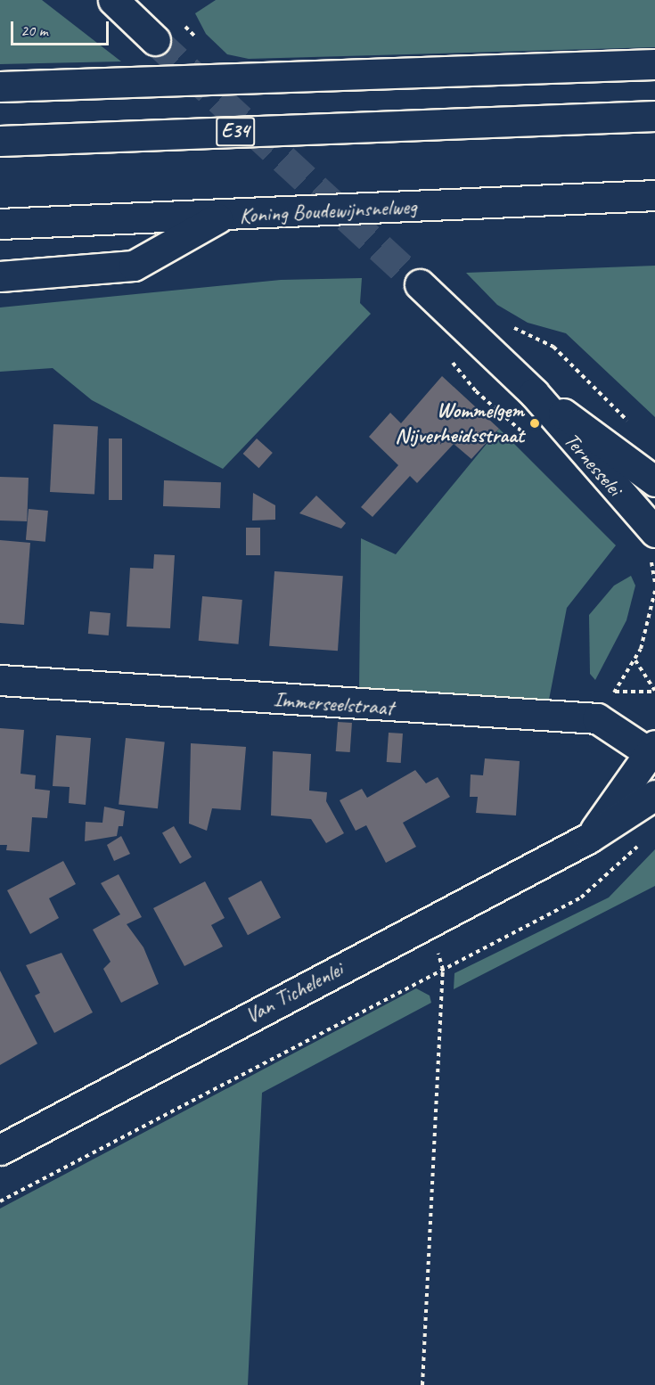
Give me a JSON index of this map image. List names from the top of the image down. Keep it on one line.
{"streets":{"main road":["E34","Koning Boudewijnsnelweg","Ternesselei","Immerseelstraat","Van Tichelenlei"]},"crossings":[["Immerseelstraat","Van Tichelenlei"]],"places":["Wommelgem Nijverheidsstraat"],"scale_bar":"20 m"}
